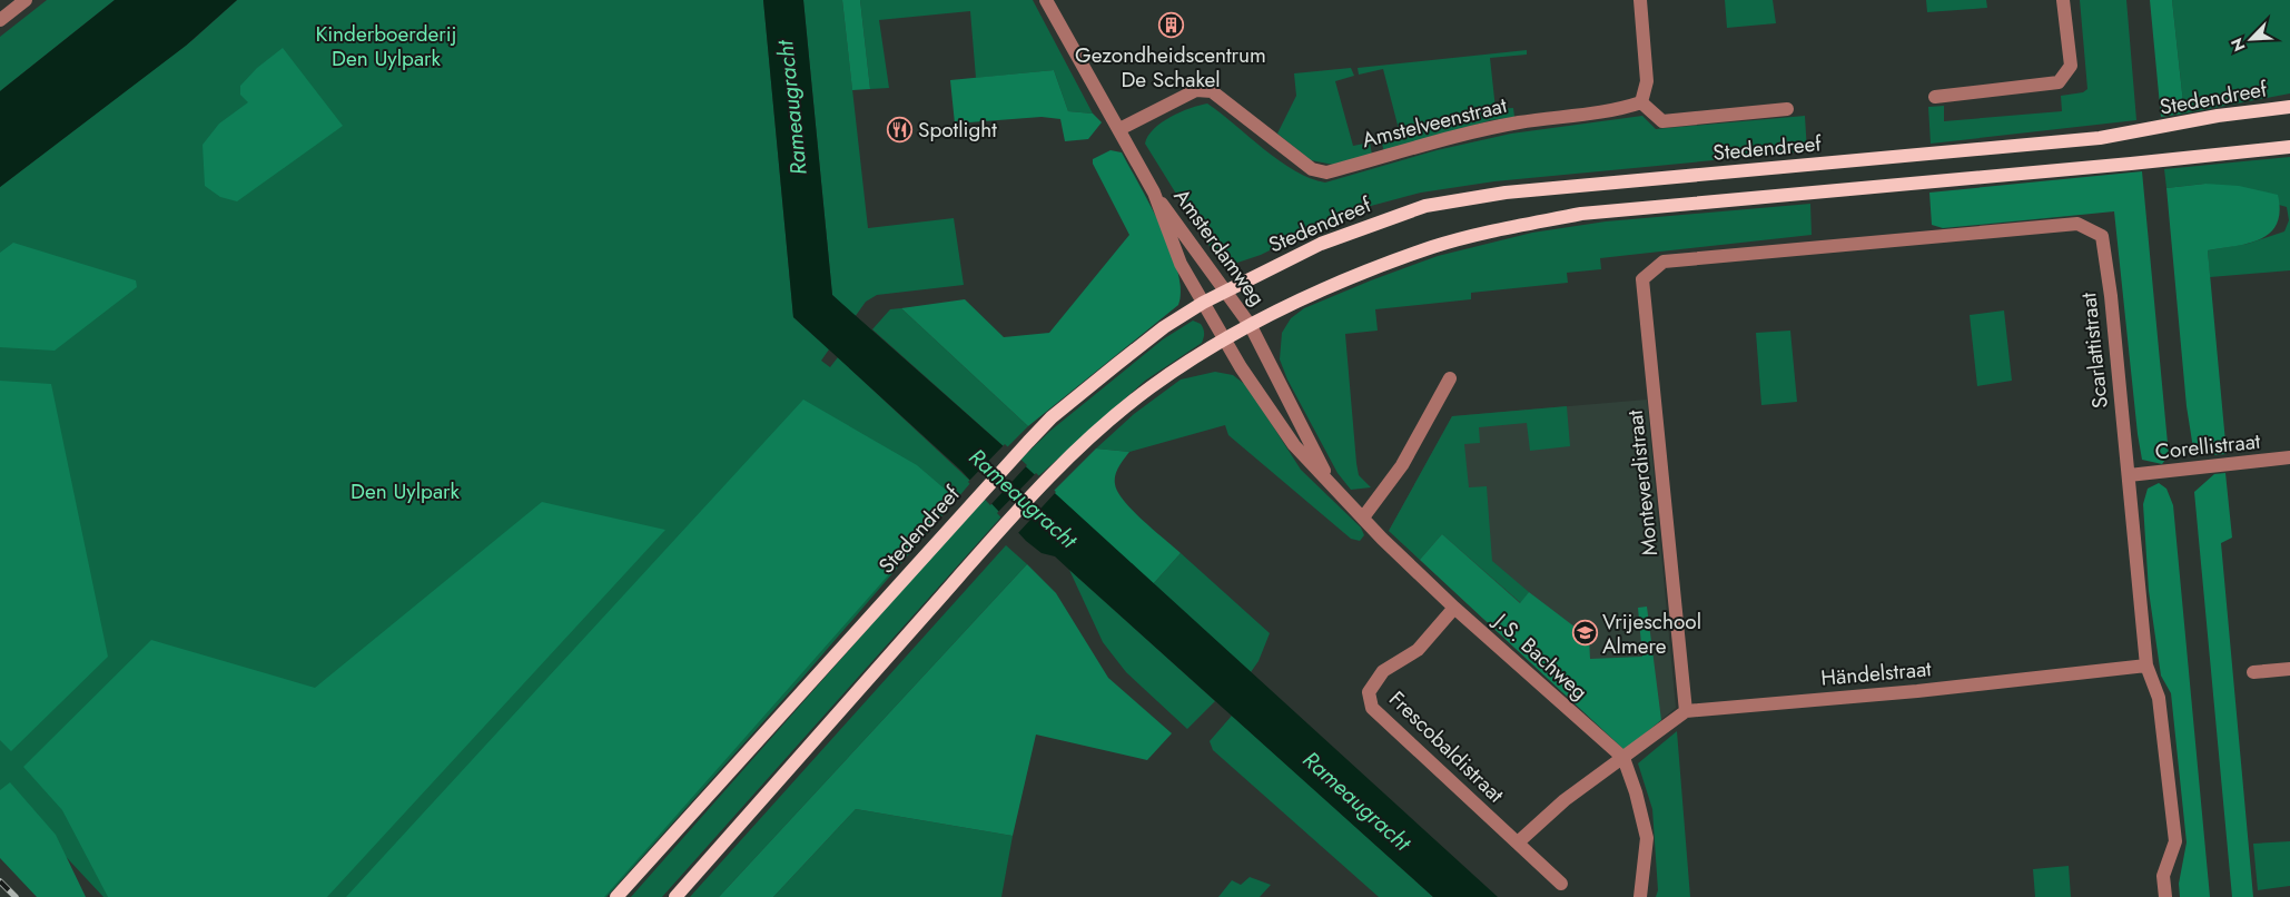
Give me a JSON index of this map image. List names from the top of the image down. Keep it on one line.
{"streets":{"main road":["Stedendreef"],"street":["Amstelveenstraat","Amsterdamweg","Scarlattistraat","Corellistraat","Monteverdistraat","J.S. Bachweg","Händelstraat","Frescobaldistraat"]},"crossings":[["Stedendreef","Amsterdamweg"],["Stedendreef","J.S. Bachweg"],["Amstelveenstraat","Amsterdamweg"],["Amsterdamweg","J.S. Bachweg"],["Scarlattistraat","Corellistraat"],["Scarlattistraat","Monteverdistraat"],["Scarlattistraat","Händelstraat"],["Monteverdistraat","Händelstraat"],["J.S. Bachweg","Frescobaldistraat"]],"water":["Rameaugracht"],"parks":["Kinderboerderij Den Uylpark","Den Uylpark"],"places":{"building":["Gezondheidscentrum De Schakel"],"restaurant":["Spotlight"],"school or university":["Vrijeschool Almere"]},"north":"bottom left"}
